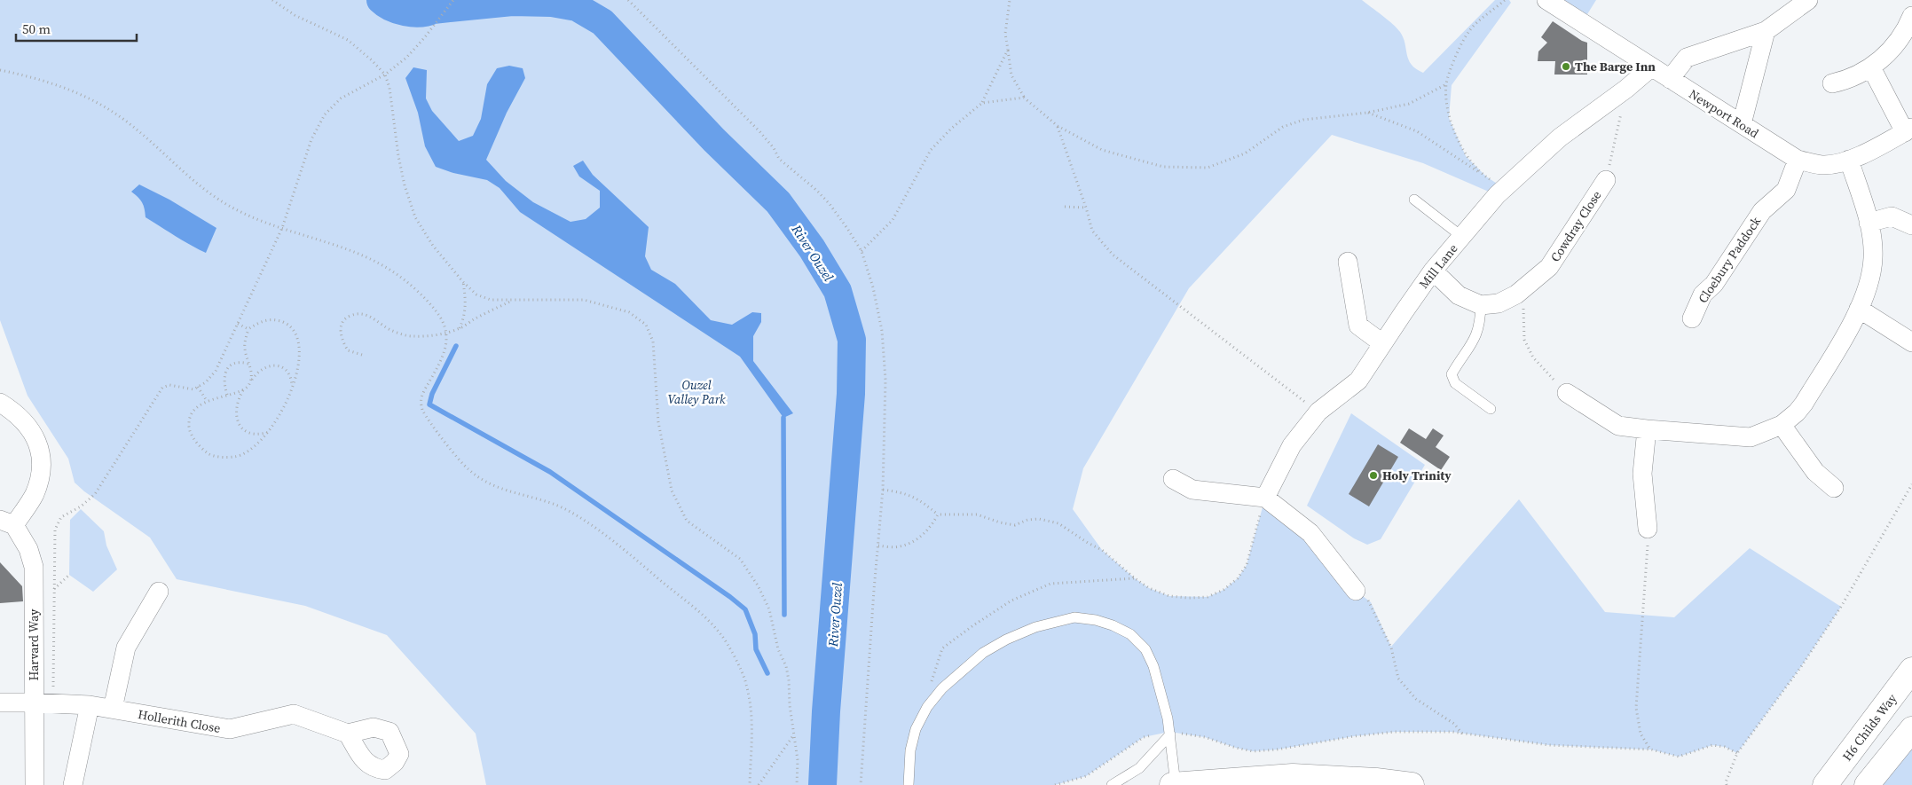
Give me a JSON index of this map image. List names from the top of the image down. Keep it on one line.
{"streets":{"street":["Newport Road","Cowdray Close","Cloebury Paddock","Mill Lane","Harvard Way","Hollerith Close","H6 Childs Way"]},"crossings":[["Newport Road","Cloebury Paddock"],["Newport Road","Mill Lane"],["Harvard Way","Hollerith Close"]],"water":["River Ouzel"],"parks":["Ouzel Valley Park"],"places":["The Barge Inn","Holy Trinity"],"scale_bar":"50 m"}
